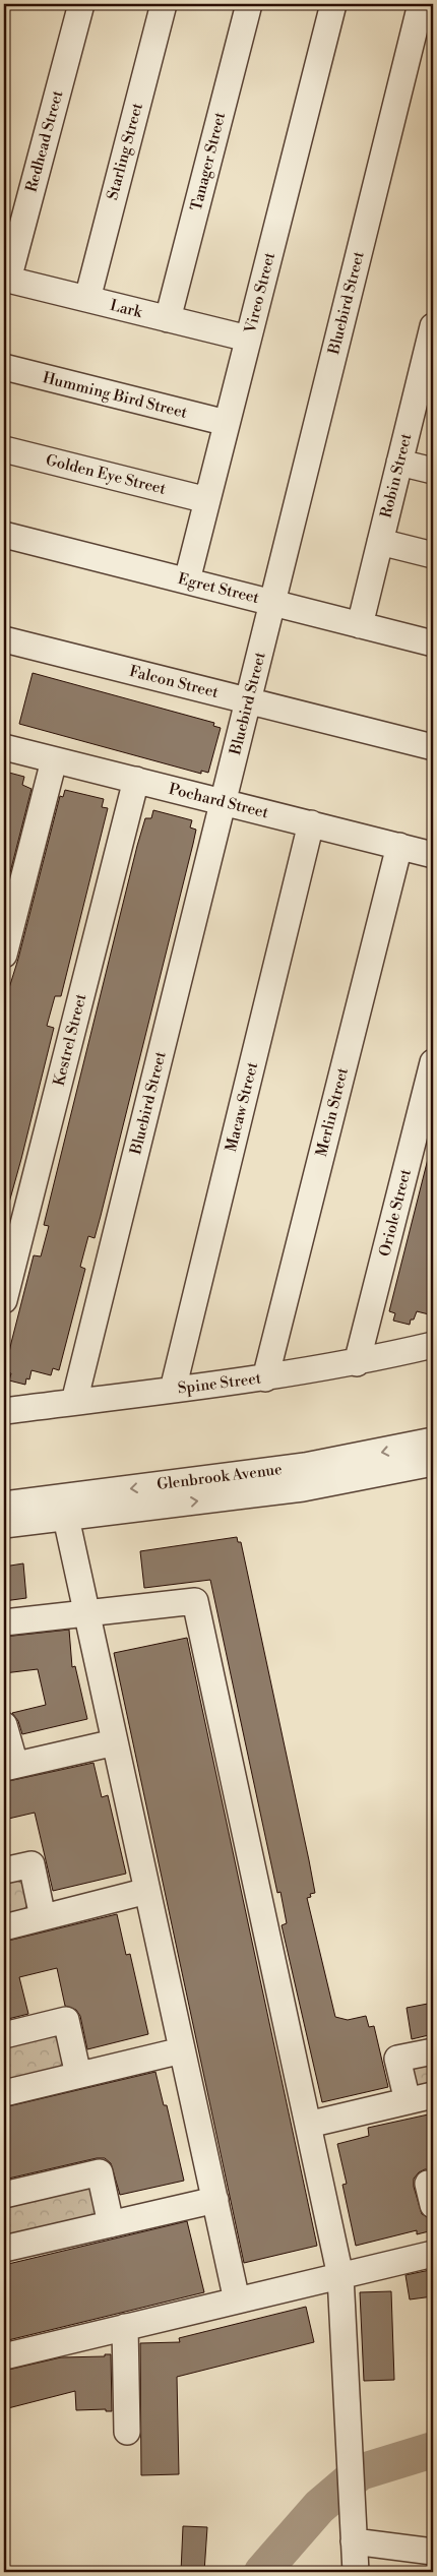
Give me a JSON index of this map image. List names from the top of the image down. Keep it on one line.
{"streets":{"street":["Redhead Street","Starling Street","Tanager Street","Vireo Street","Bluebird Street","Lark","Humming Bird Street","Golden Eye Street","Robin Street","Egret Street","Falcon Street","Pochard Street","Kestrel Street","Macaw Street","Merlin Street","Oriole Street","Spine Street","Glenbrook Avenue"]},"crossings":[["Redhead Street","Lark"],["Starling Street","Lark"],["Tanager Street","Lark"],["Vireo Street","Lark"],["Vireo Street","Humming Bird Street"],["Vireo Street","Golden Eye Street"],["Vireo Street","Egret Street"],["Bluebird Street","Egret Street"],["Bluebird Street","Falcon Street"],["Bluebird Street","Pochard Street"],["Bluebird Street","Spine Street"],["Robin Street","Egret Street"],["Pochard Street","Kestrel Street"],["Pochard Street","Macaw Street"],["Pochard Street","Merlin Street"],["Macaw Street","Spine Street"],["Merlin Street","Spine Street"],["Oriole Street","Spine Street"]]}
